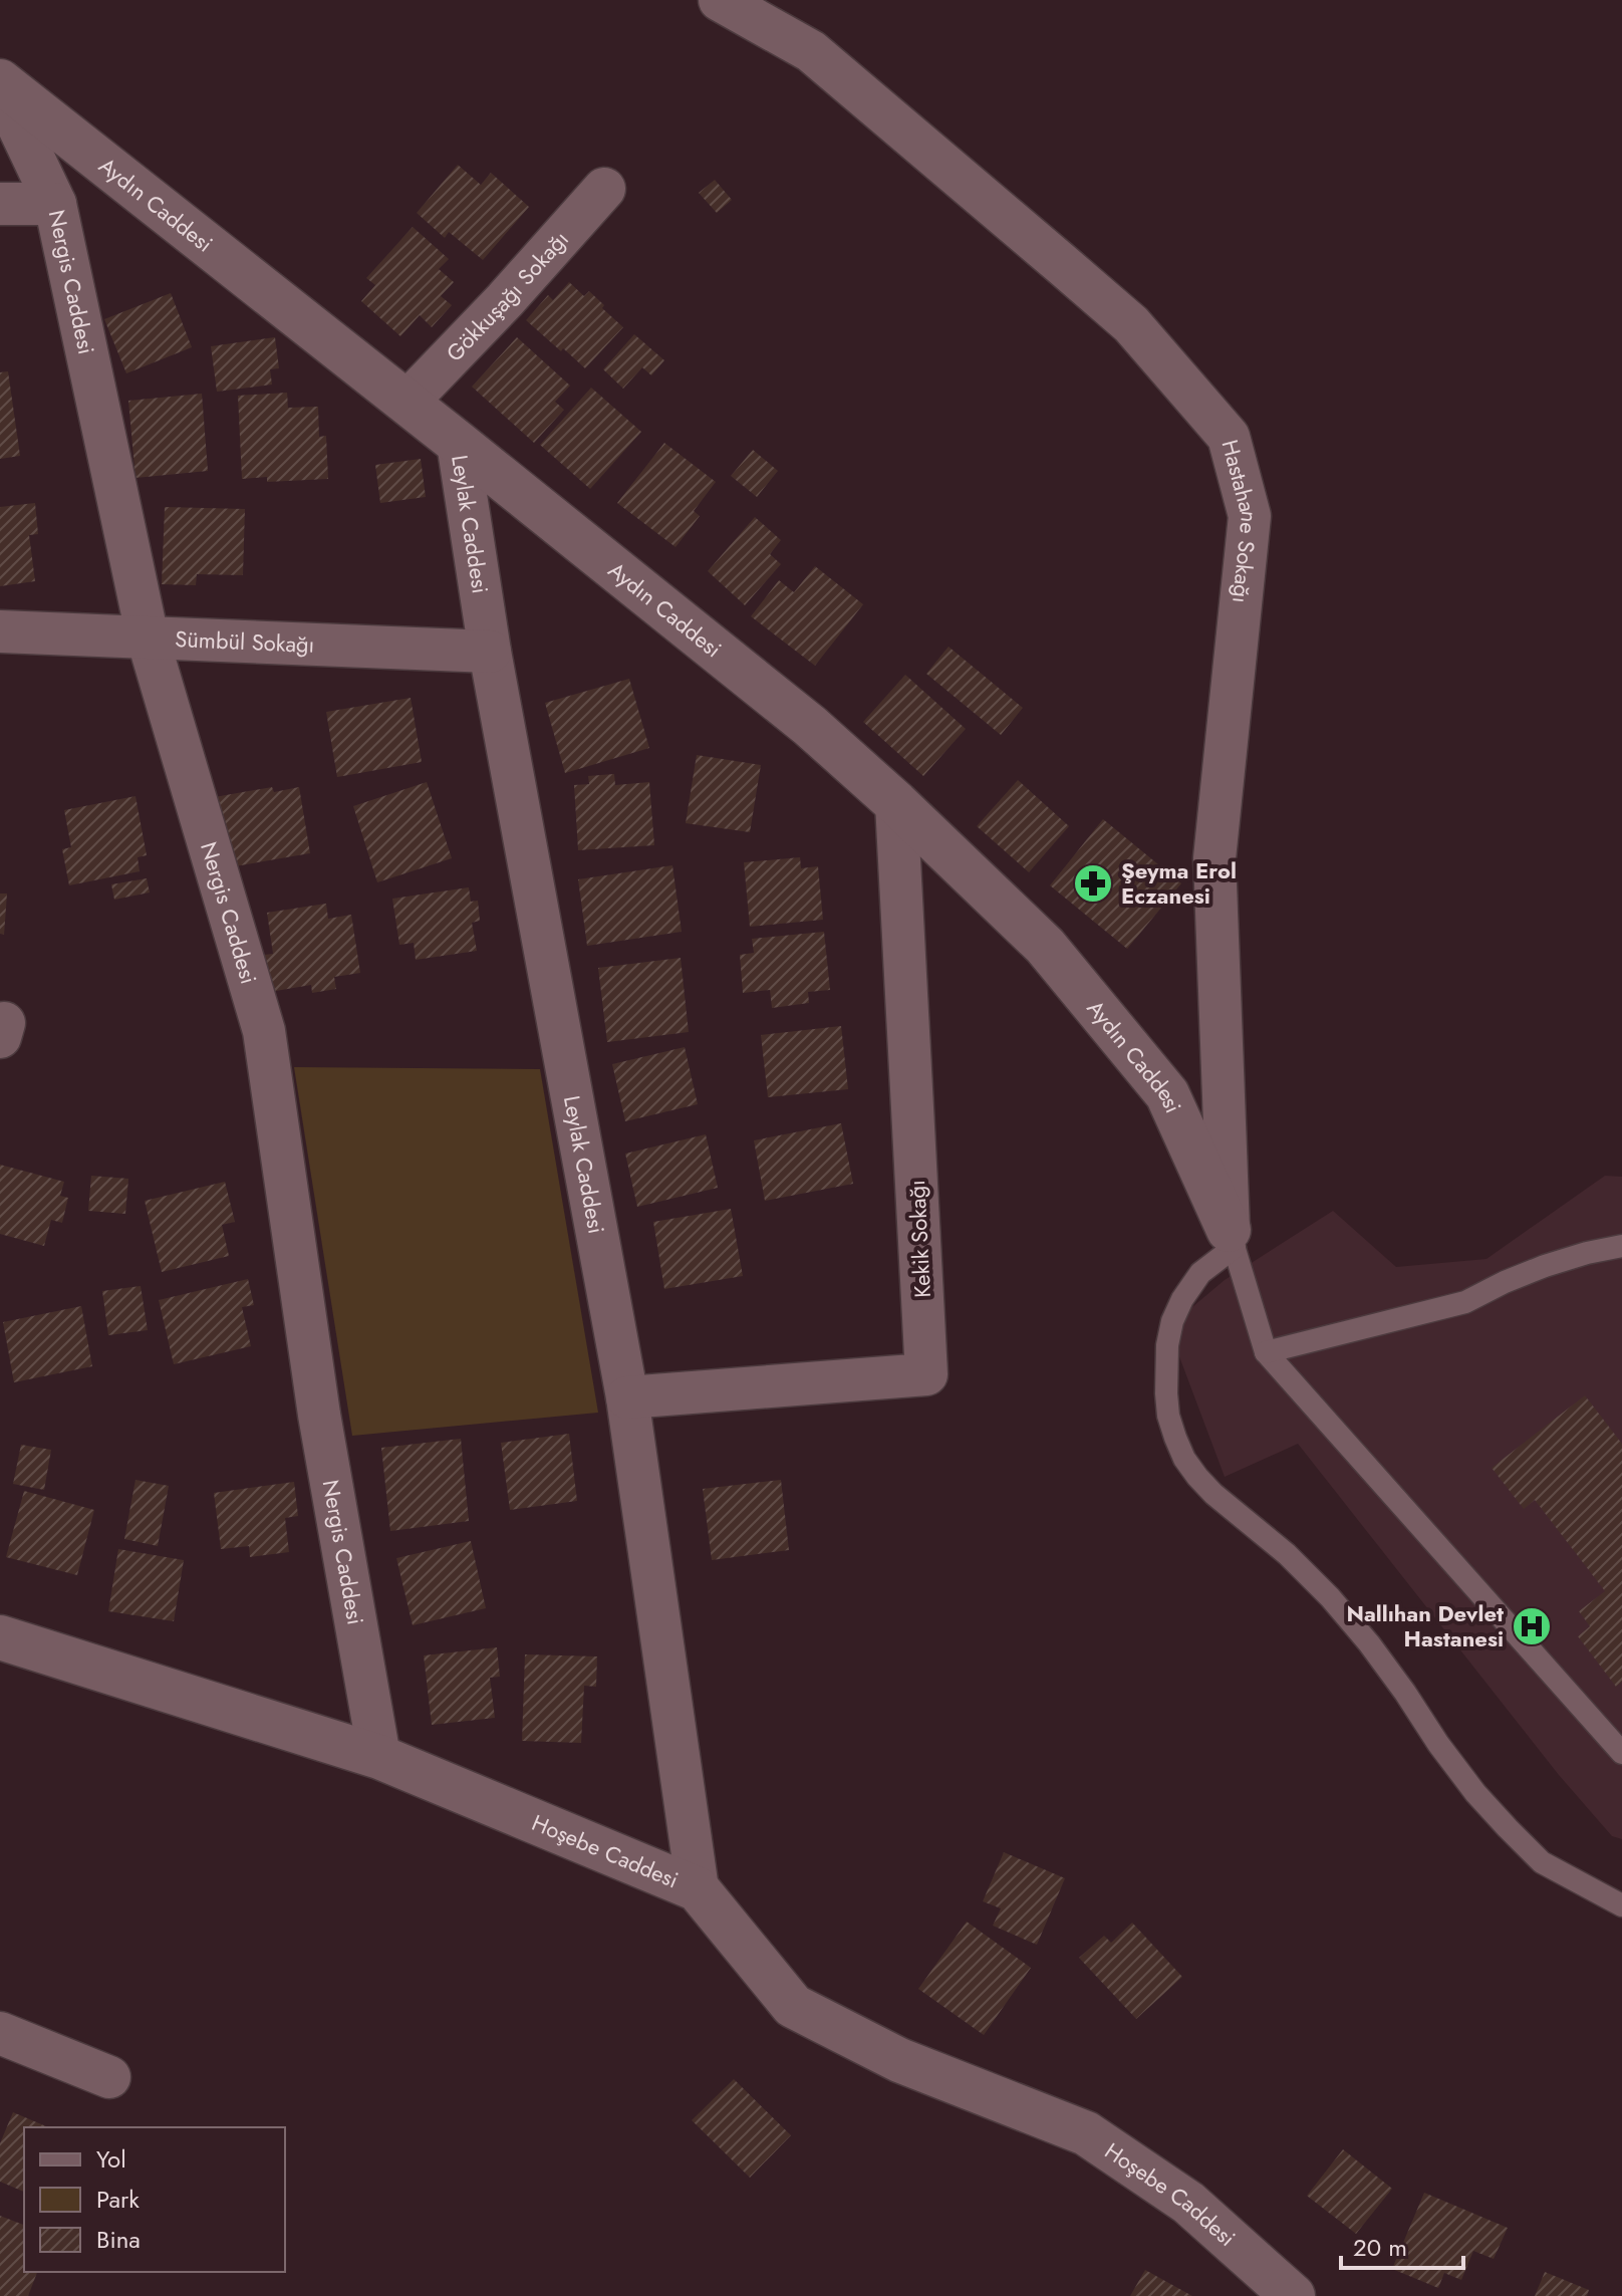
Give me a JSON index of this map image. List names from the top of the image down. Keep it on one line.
{"streets":{"street":["Aydın Caddesi","Nergis Caddesi","Gökkuşağı Sokağı","Hastahane Sokağı","Leylak Caddesi","Sümbül Sokağı","Kekik Sokağı","Hoşebe Caddesi"]},"crossings":[["Aydın Caddesi","Nergis Caddesi"],["Aydın Caddesi","Gökkuşağı Sokağı"],["Aydın Caddesi","Hastahane Sokağı"],["Aydın Caddesi","Leylak Caddesi"],["Aydın Caddesi","Kekik Sokağı"],["Nergis Caddesi","Sümbül Sokağı"],["Nergis Caddesi","Hoşebe Caddesi"],["Leylak Caddesi","Sümbül Sokağı"],["Leylak Caddesi","Kekik Sokağı"],["Leylak Caddesi","Hoşebe Caddesi"]],"places":{"pharmacy":["Şeyma Erol Eczanesi"],"hospital":["Nallıhan Devlet Hastanesi"]},"legend":["Yol","Park","Bina"],"scale_bar":"20 m"}
